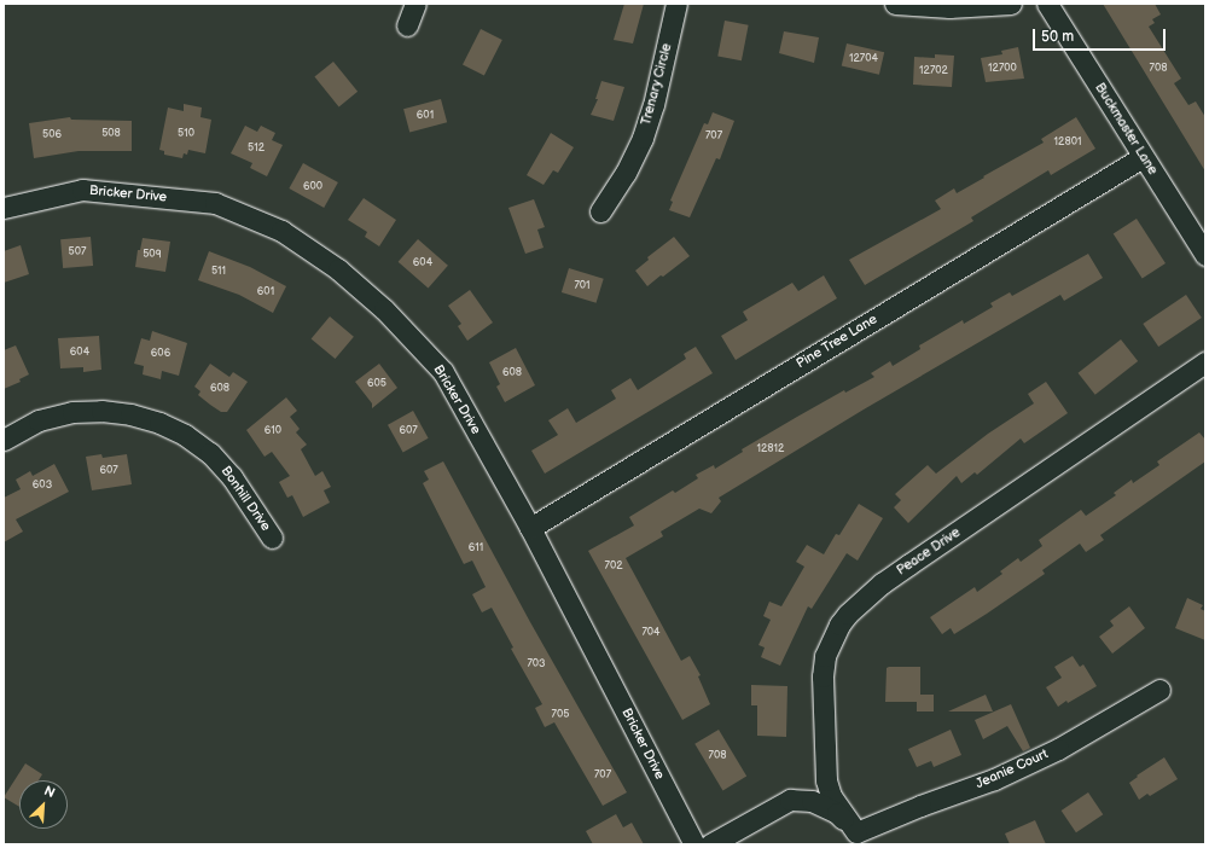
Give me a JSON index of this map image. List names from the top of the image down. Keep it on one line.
{"streets":{"street":["Trenary Circle","Buckmaster Lane","Bricker Drive","Pine Tree Lane","Bonhill Drive","Peace Drive","Jeanie Court"]},"crossings":[["Buckmaster Lane","Pine Tree Lane"],["Bricker Drive","Pine Tree Lane"],["Peace Drive","Jeanie Court"]],"house_numbers":["12704","12700","708","12702","601","508","510","506","707","12801","512","600","507","509","604","511","701","601","604","606","608","605","608","610","607","12812","607","603","611","702","704","703","705","708","707"],"scale_bar":"50 m","north":"top right"}
